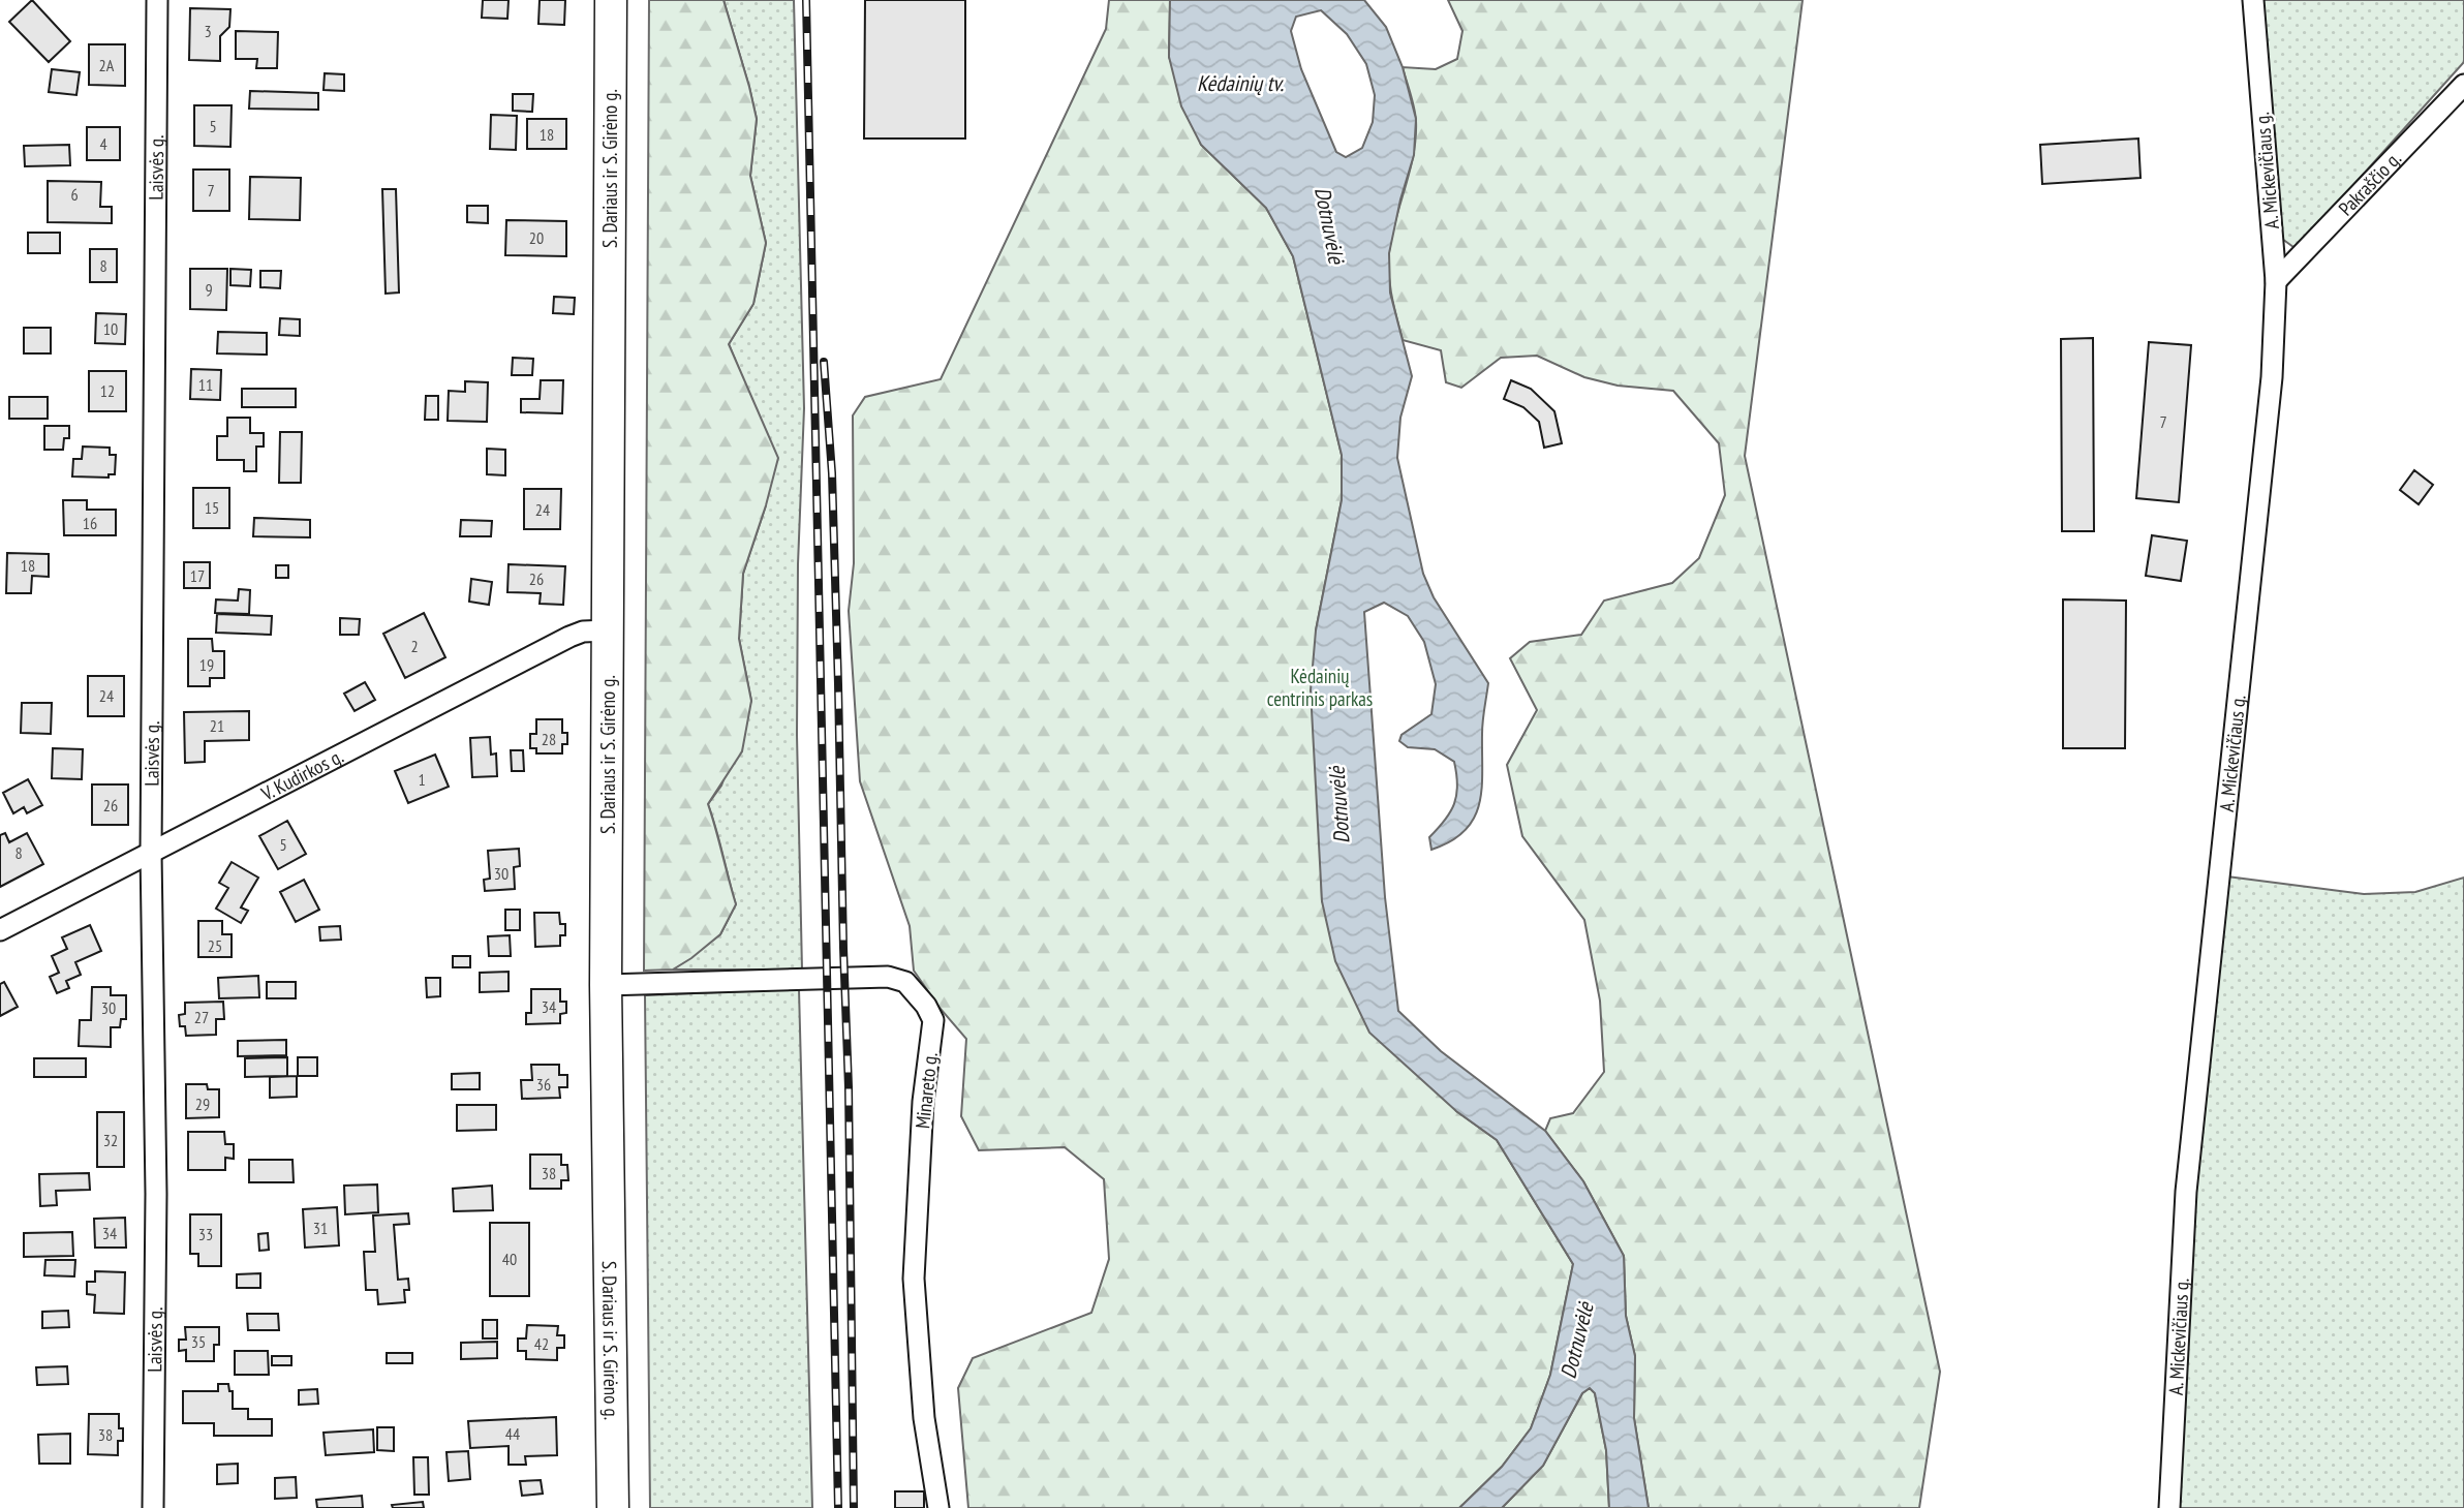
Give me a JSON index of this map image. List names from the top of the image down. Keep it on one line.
{"streets":{"main road":["S. Dariaus ir S. Girėno g."],"street":["Laisvės g.","A. Mickevičiaus g.","Pakraščio g.","V. Kudirkos g.","Minareto g."]},"crossings":[["Laisvės g.","V. Kudirkos g."],["S. Dariaus ir S. Girėno g.","V. Kudirkos g."],["S. Dariaus ir S. Girėno g.","Minareto g."],["A. Mickevičiaus g.","Pakraščio g."]],"water":["Kėdainių tv.","Dotnuvėlė"],"parks":["Kėdainių centrinis parkas"],"house_numbers":["3","2A","5","18","4","7","6","20","8","9","10","11","12","7","15","24","16","18","17","26","2","19","24","21","28","1","26","5","8","30","25","34","30","27","36","29","32","38","31","34","33","40","35","42","44","38"]}
